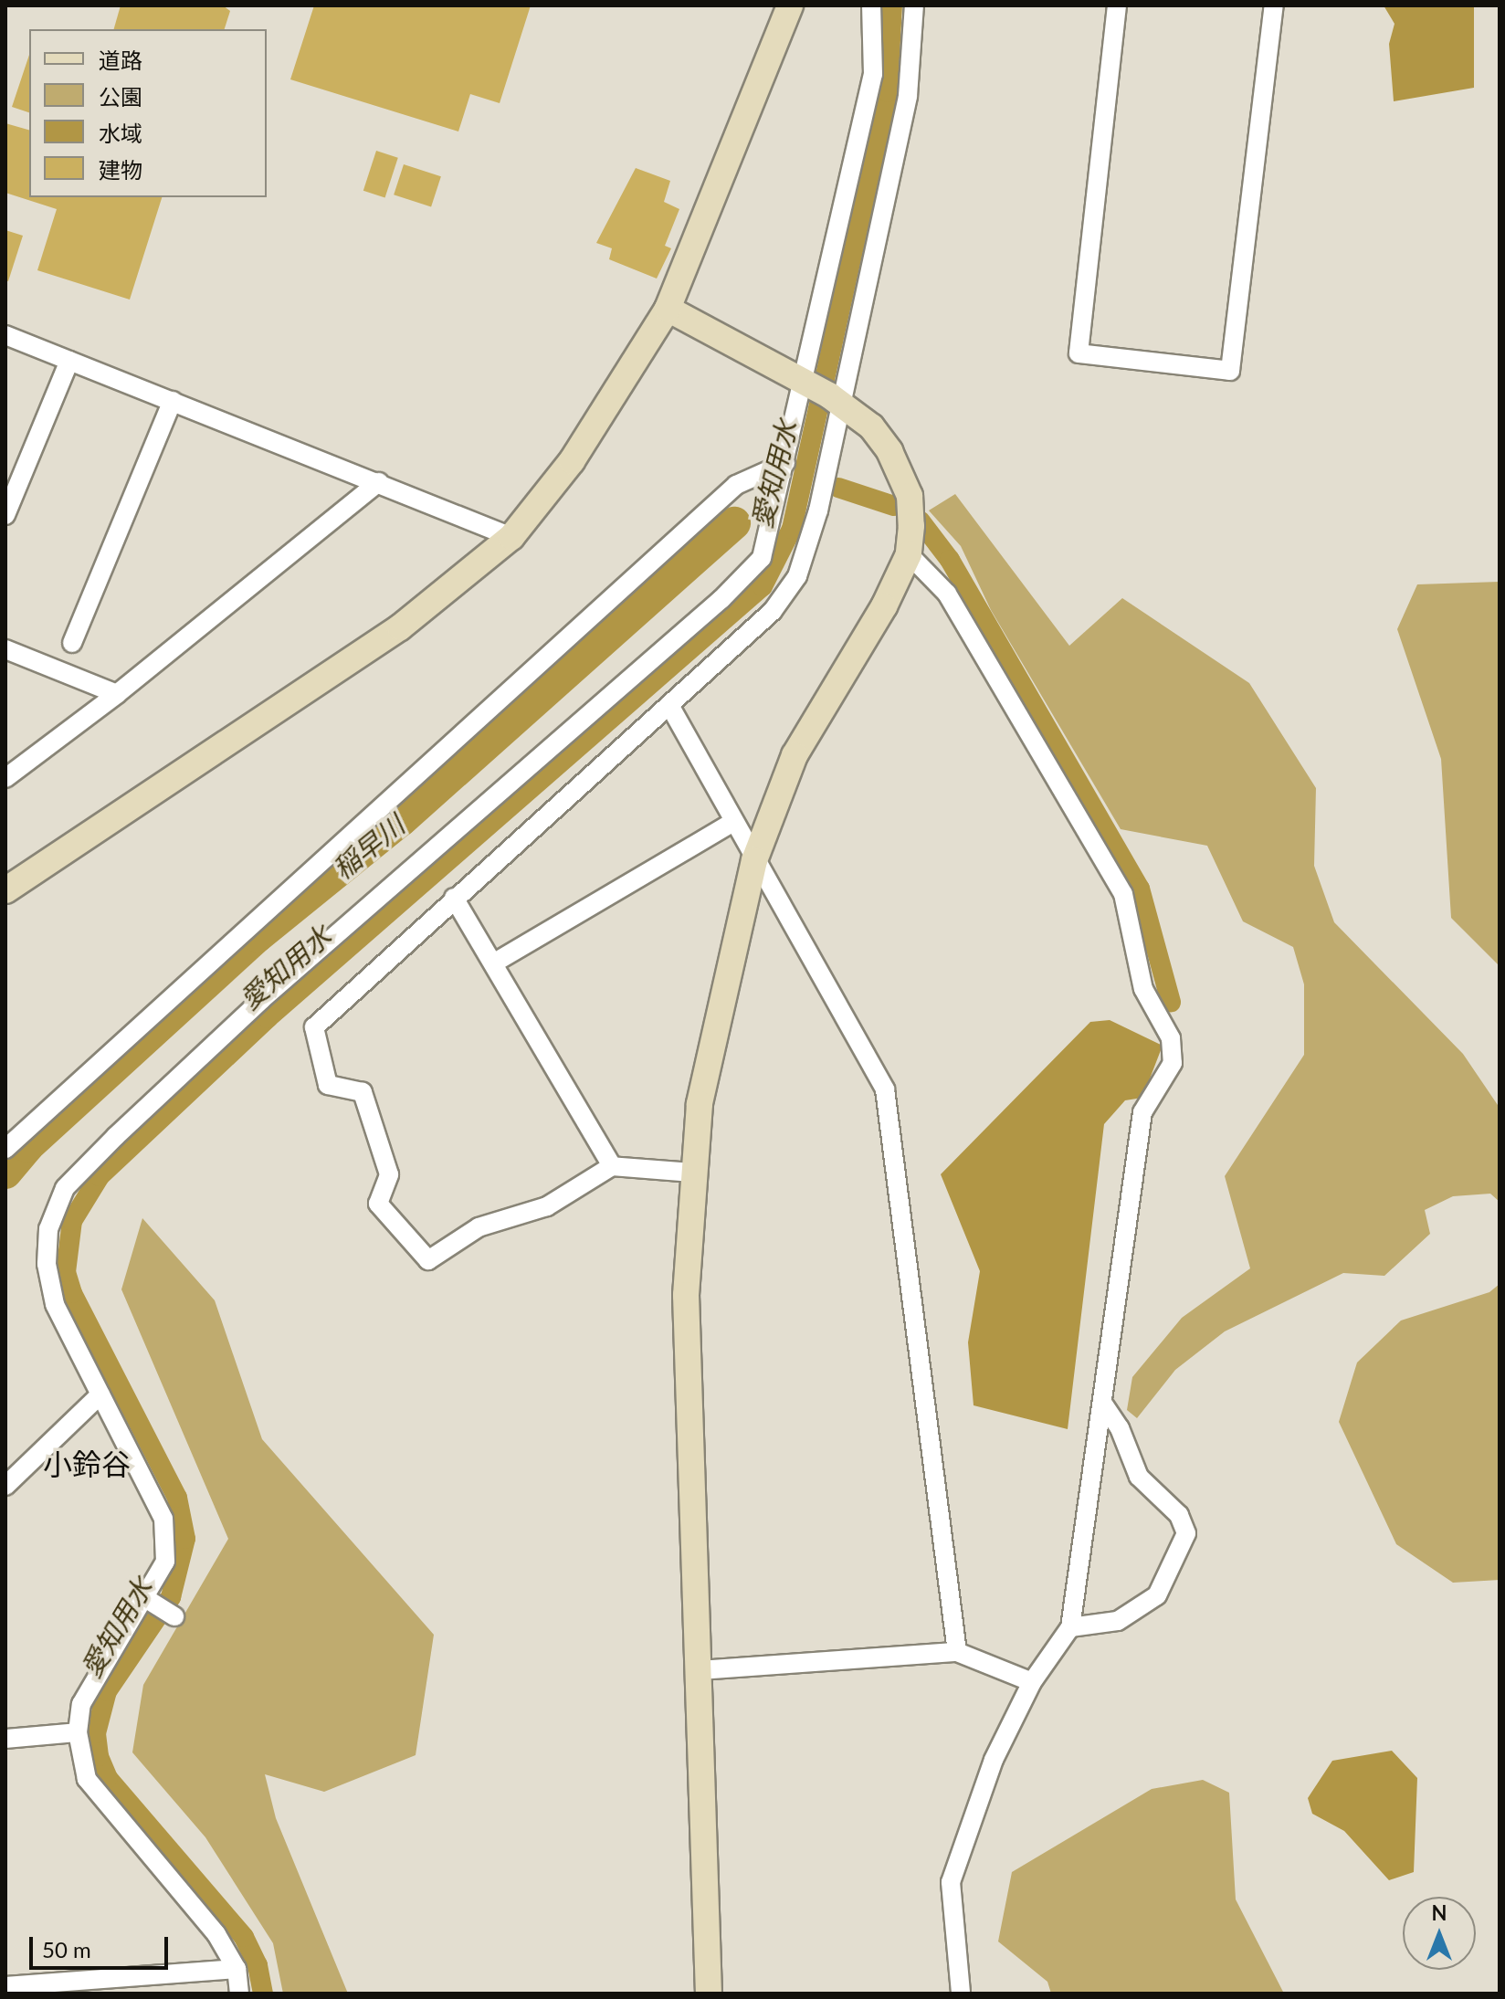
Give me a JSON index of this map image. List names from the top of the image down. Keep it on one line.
{"districts":["小鈴谷"],"water":["愛知用水","稲早川"],"legend":["道路","公園","水域","建物"],"scale_bar":"50 m","north":"top"}
